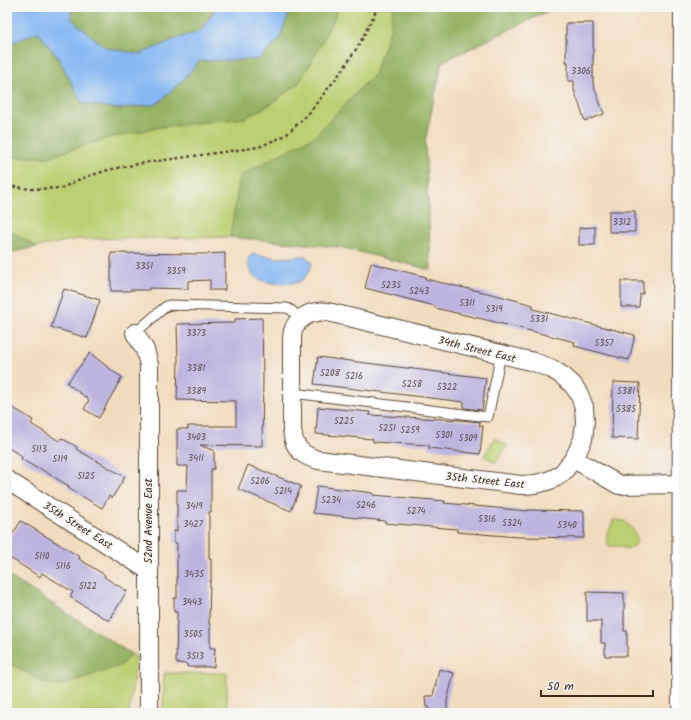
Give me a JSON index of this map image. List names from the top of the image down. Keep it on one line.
{"streets":{"street":["34th Street East","35th Street East","52nd Avenue East"]},"crossings":[["34th Street East","35th Street East"],["35th Street East","52nd Avenue East"]],"house_numbers":["3306","3312","3351","3359","5235","5243","5311","5319","5331","3373","5357","3381","5208","5216","5258","5322","3389","5381","5385","5225","5251","5259","5301","3403","5309","5113","3411","5119","5125","5206","5214","5234","5246","3419","5274","5316","5324","3427","5340","5110","5116","3435","5122","3443","3505","3513"],"scale_bar":"50 m"}
